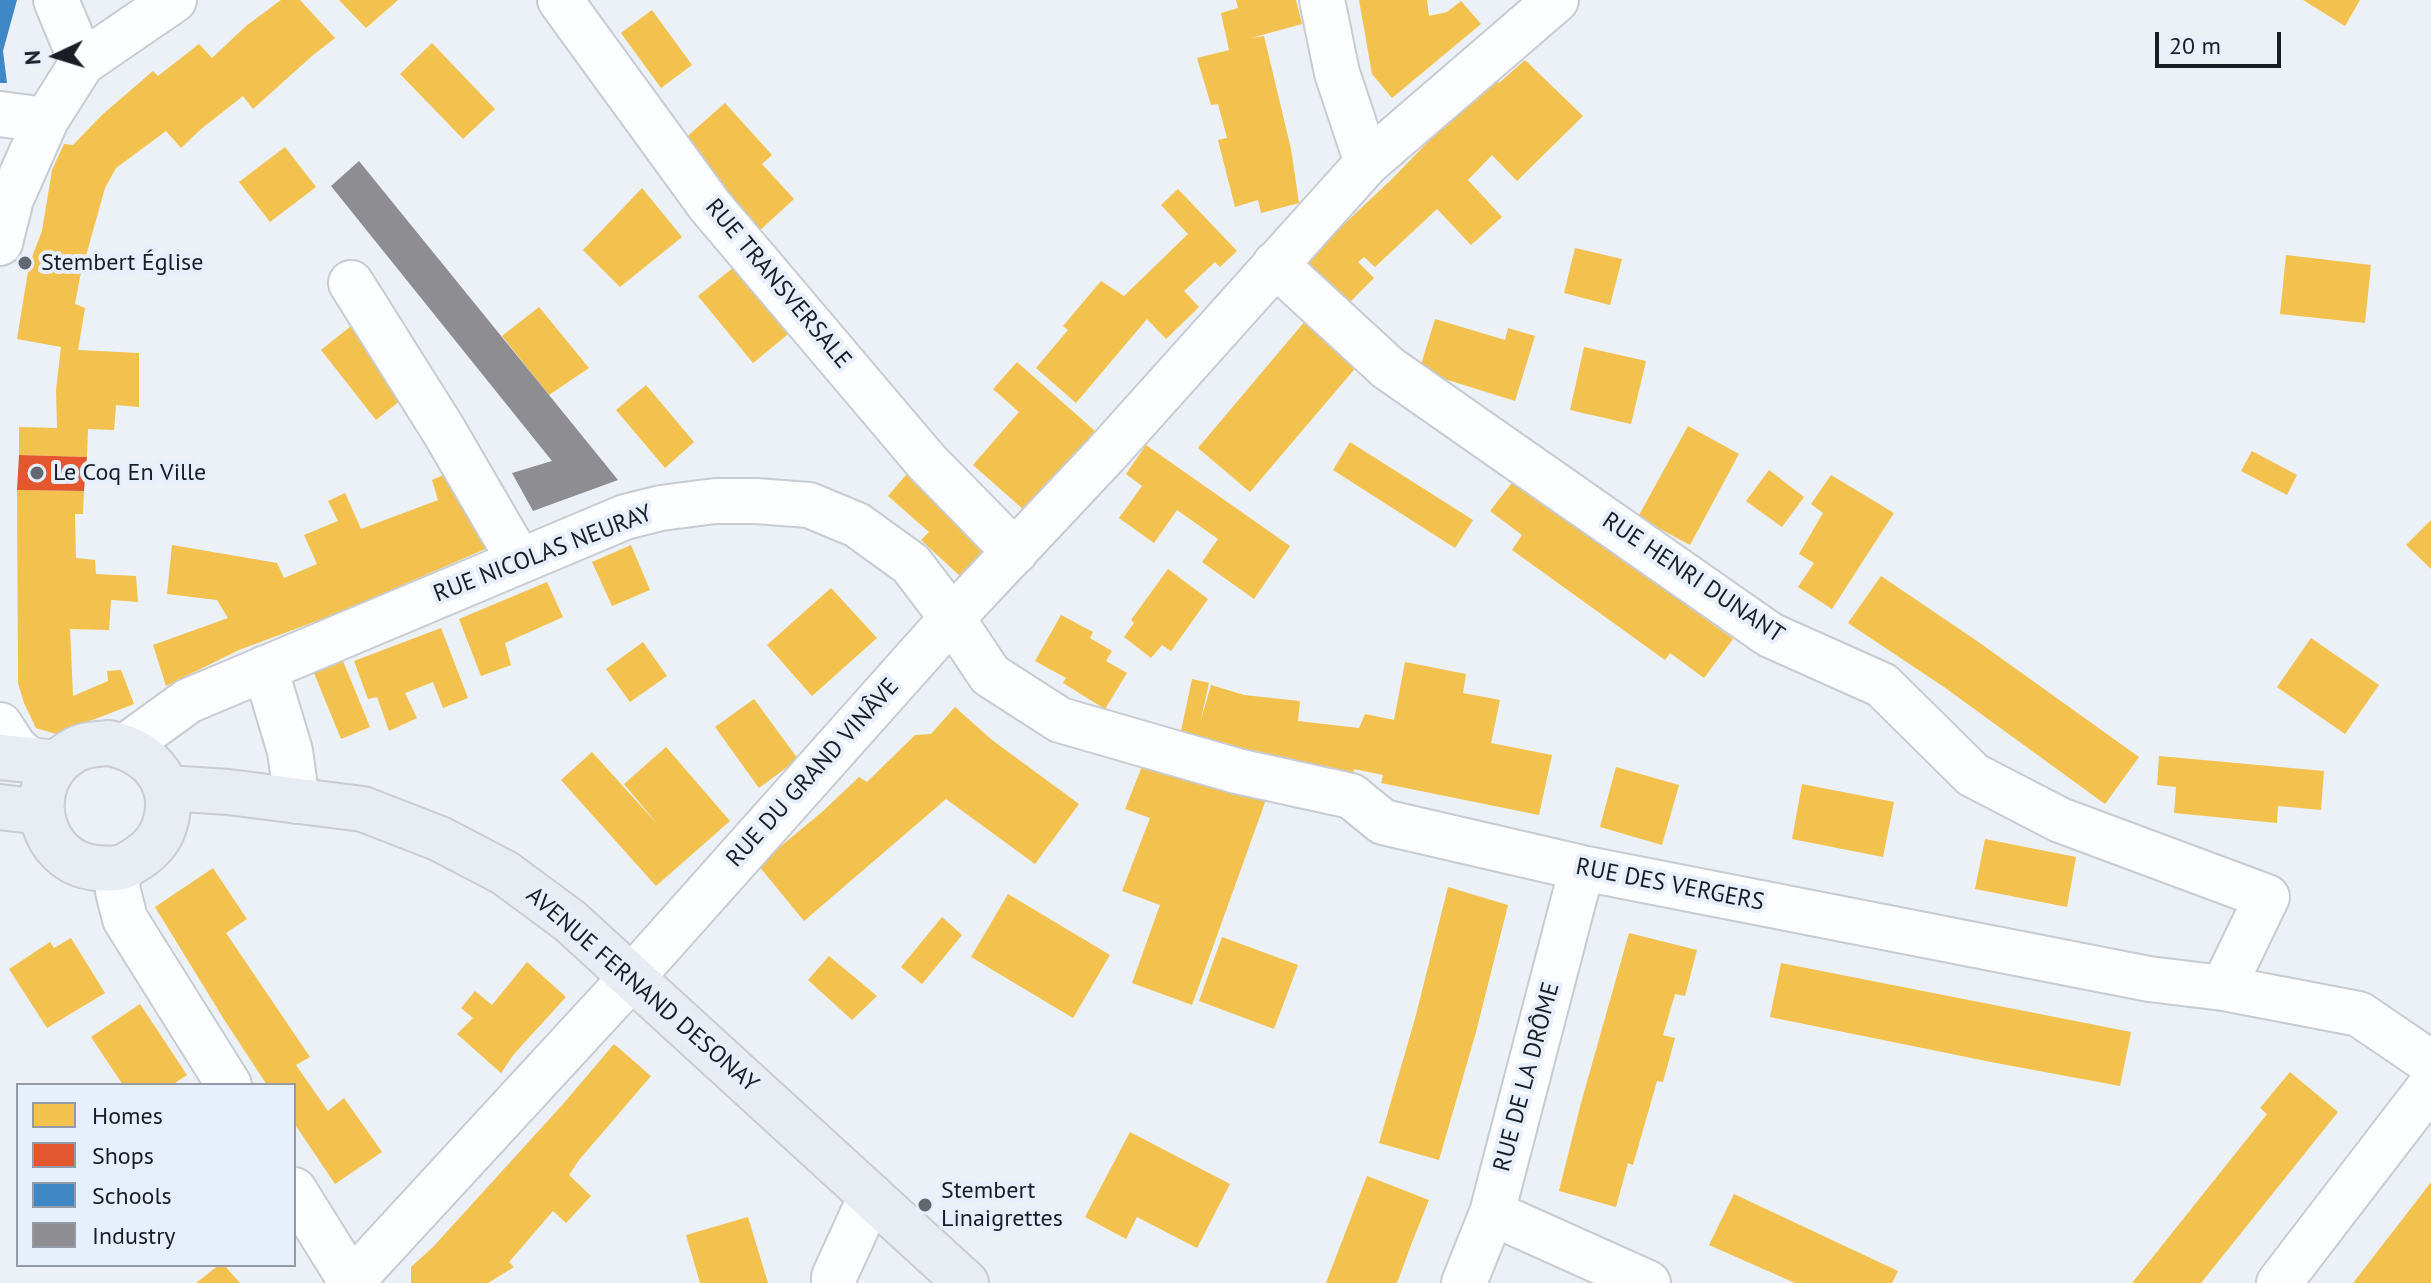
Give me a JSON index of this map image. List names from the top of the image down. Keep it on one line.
{"streets":{"main road":["AVENUE FERNAND DESONAY"],"street":["RUE TRANSVERSALE","RUE NICOLAS NEURAY","RUE HENRI DUNANT","RUE DU GRAND VINÂVE","RUE DES VERGERS","RUE DE LA DRÔME"]},"crossings":[["RUE TRANSVERSALE","RUE DU GRAND VINÂVE"],["RUE NICOLAS NEURAY","RUE DU GRAND VINÂVE"],["RUE NICOLAS NEURAY","RUE DES VERGERS"],["RUE HENRI DUNANT","RUE DU GRAND VINÂVE"],["RUE HENRI DUNANT","RUE DES VERGERS"],["RUE DU GRAND VINÂVE","RUE DES VERGERS"],["RUE DU GRAND VINÂVE","AVENUE FERNAND DESONAY"],["RUE DES VERGERS","RUE DE LA DRÔME"]],"places":["Stembert Église","Le Coq En Ville","Stembert Linaigrettes"],"legend":["Homes","Shops","Schools","Industry"],"scale_bar":"20 m","north":"left"}
